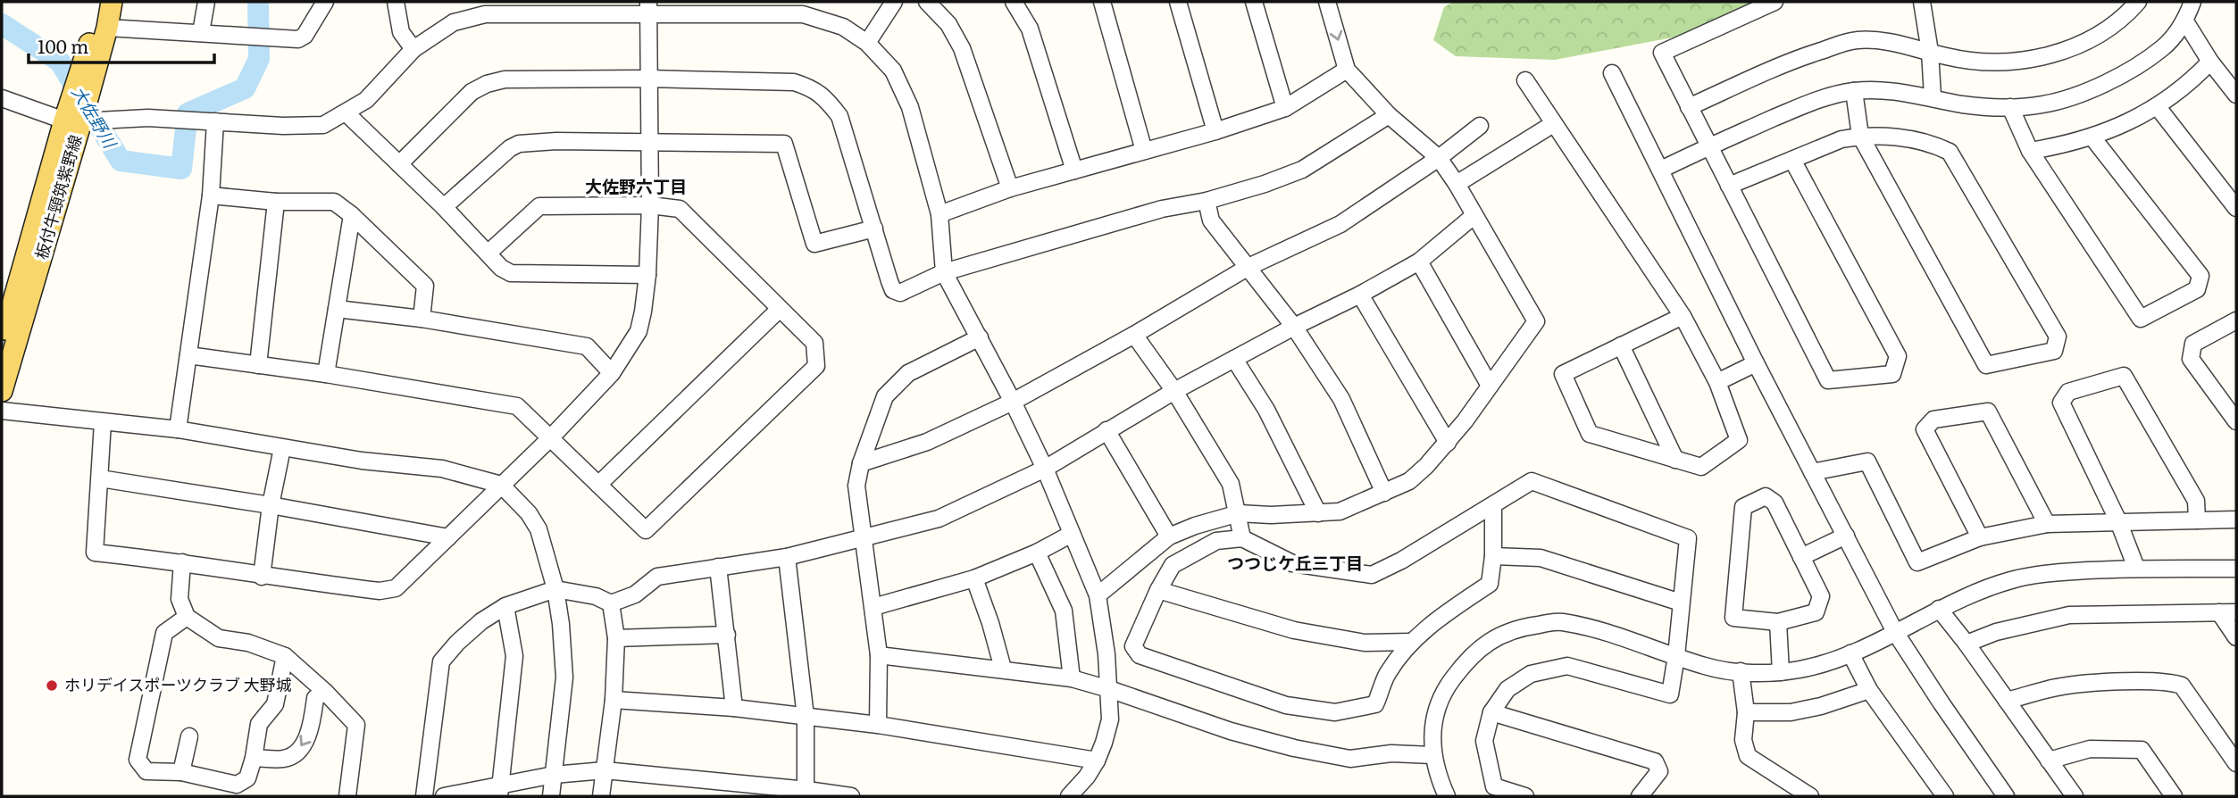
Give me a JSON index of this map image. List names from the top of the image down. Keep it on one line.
{"streets":{"main road":["板付牛頸筑紫野線"]},"districts":["大佐野六丁目","つつじケ丘三丁目"],"water":["大佐野川"],"places":["ホリデイスポーツクラブ 大野城"],"scale_bar":"100 m"}
